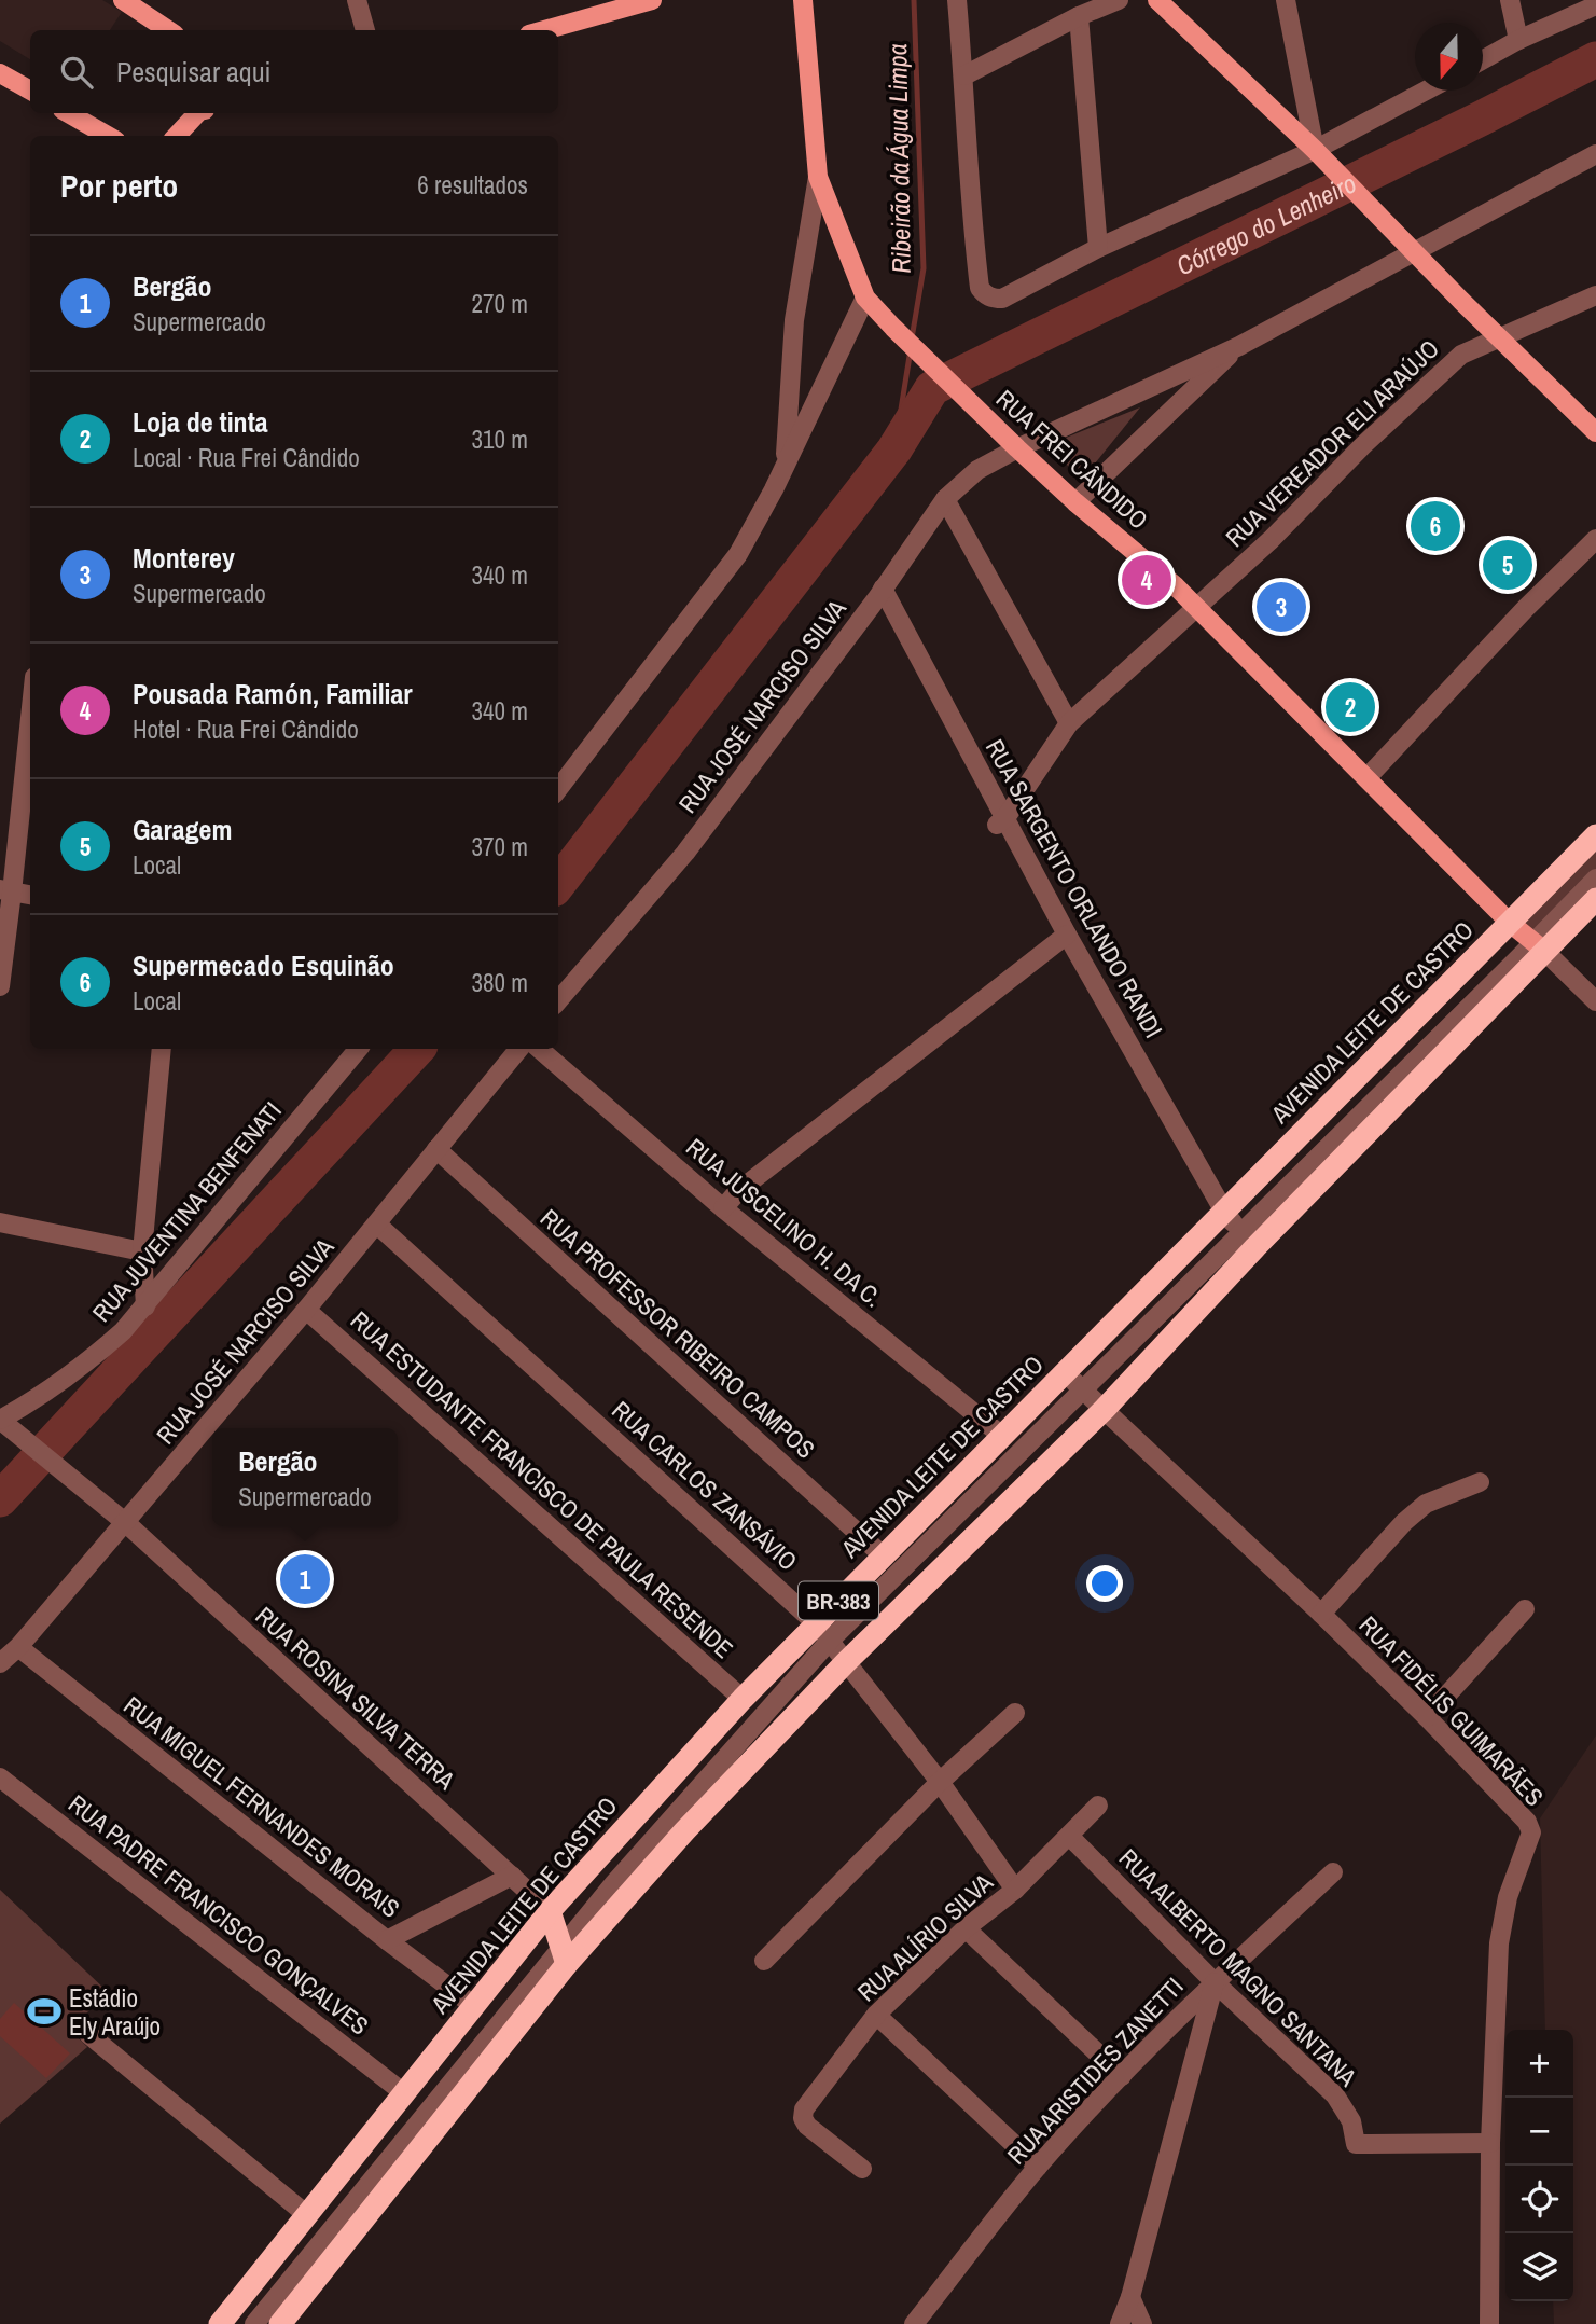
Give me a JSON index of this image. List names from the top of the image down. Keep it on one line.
{"streets":{"highway":["AVENIDA LEITE DE CASTRO","BR-383"],"main road":["RUA FREI CÂNDIDO"],"street":["RUA VEREADOR ELI ARAÚJO","RUA JOSÉ NARCISO SILVA","RUA SARGENTO ORLANDO RANDI","RUA JUVENTINA BENFENATI","RUA JUSCELINO H. DA C.","RUA PROFESSOR RIBEIRO CAMPOS","RUA ESTUDANTE FRANCISCO DE PAULA RESENDE","RUA CARLOS ZANSÁVIO","RUA ROSINA SILVA TERRA","RUA FIDÉLIS GUIMARÃES","RUA MIGUEL FERNANDES MORAIS","RUA PADRE FRANCISCO GONÇALVES","RUA ALÍRIO SILVA","RUA ALBERTO MAGNO SANTANA","RUA ARISTIDES ZANETTI"]},"crossings":[["RUA VEREADOR ELI ARAÚJO","RUA FREI CÂNDIDO"],["RUA VEREADOR ELI ARAÚJO","RUA SARGENTO ORLANDO RANDI"],["RUA FREI CÂNDIDO","RUA JOSÉ NARCISO SILVA"],["RUA FREI CÂNDIDO","AVENIDA LEITE DE CASTRO"],["RUA FREI CÂNDIDO","BR-383"],["RUA JOSÉ NARCISO SILVA","RUA SARGENTO ORLANDO RANDI"],["RUA JOSÉ NARCISO SILVA","RUA PROFESSOR RIBEIRO CAMPOS"],["RUA JOSÉ NARCISO SILVA","RUA ESTUDANTE FRANCISCO DE PAULA RESENDE"],["RUA JOSÉ NARCISO SILVA","RUA CARLOS ZANSÁVIO"],["RUA JOSÉ NARCISO SILVA","RUA ROSINA SILVA TERRA"],["RUA JOSÉ NARCISO SILVA","RUA MIGUEL FERNANDES MORAIS"],["RUA SARGENTO ORLANDO RANDI","AVENIDA LEITE DE CASTRO"],["RUA SARGENTO ORLANDO RANDI","BR-383"],["AVENIDA LEITE DE CASTRO","RUA JUSCELINO H. DA C."],["AVENIDA LEITE DE CASTRO","RUA PROFESSOR RIBEIRO CAMPOS"],["AVENIDA LEITE DE CASTRO","RUA ESTUDANTE FRANCISCO DE PAULA RESENDE"],["AVENIDA LEITE DE CASTRO","RUA CARLOS ZANSÁVIO"],["AVENIDA LEITE DE CASTRO","RUA ROSINA SILVA TERRA"],["AVENIDA LEITE DE CASTRO","RUA FIDÉLIS GUIMARÃES"],["AVENIDA LEITE DE CASTRO","RUA MIGUEL FERNANDES MORAIS"],["AVENIDA LEITE DE CASTRO","RUA PADRE FRANCISCO GONÇALVES"],["RUA JUVENTINA BENFENATI","RUA ROSINA SILVA TERRA"],["RUA CARLOS ZANSÁVIO","BR-383"],["RUA CARLOS ZANSÁVIO","RUA ALÍRIO SILVA"],["BR-383","RUA FIDÉLIS GUIMARÃES"],["RUA FIDÉLIS GUIMARÃES","RUA ALBERTO MAGNO SANTANA"],["RUA ALÍRIO SILVA","RUA ALBERTO MAGNO SANTANA"],["RUA ALBERTO MAGNO SANTANA","RUA ARISTIDES ZANETTI"]],"water":["Ribeirão da Água Limpa","Córrego do Lenheiro"],"places":{"sports":["Estádio Ely Araújo"]},"north":"bottom","page":{"search":"Pesquisar aqui","heading":["Por perto","6 resultados"],"list":[{"mark":"1","name":"Bergão","note":"Supermercado","value":"270 m"},{"mark":"2","name":"Loja de tinta","note":"Local · Rua Frei Cândido","value":"310 m"},{"mark":"3","name":"Monterey","note":"Supermercado","value":"340 m"},{"mark":"4","name":"Pousada Ramón, Familiar","note":"Hotel · Rua Frei Cândido","value":"340 m"},{"mark":"5","name":"Garagem","note":"Local","value":"370 m"},{"mark":"6","name":"Supermecado Esquinão","note":"Local","value":"380 m"}],"pins":["6","5","4","3","2","1"],"popup":["Bergão","Supermercado"],"map_buttons":["+","−"]}}
